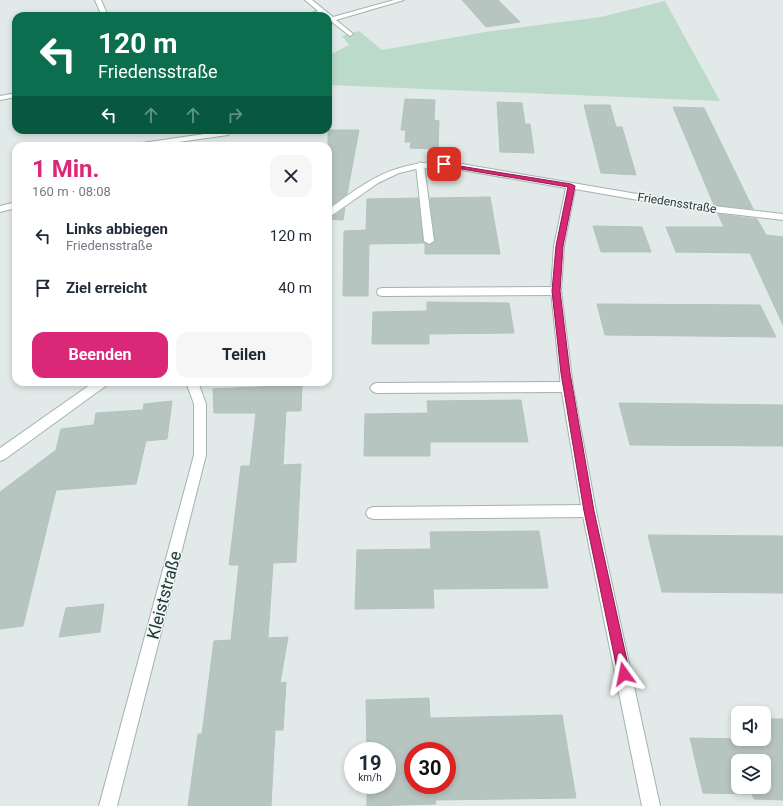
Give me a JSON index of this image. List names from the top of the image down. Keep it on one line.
{"streets":{"street":["Friedensstraße","Kleiststraße"]},"page":{"turn":["120 m","Friedensstraße"],"heading":["1 Min.","160 m · 08:08"],"list":[{"name":"Links abbiegen","note":"Friedensstraße","value":"120 m"},{"name":"Ziel erreicht","value":"40 m"}],"buttons":["Beenden","Teilen"],"speed":"19 km/h","limit":"30"}}
